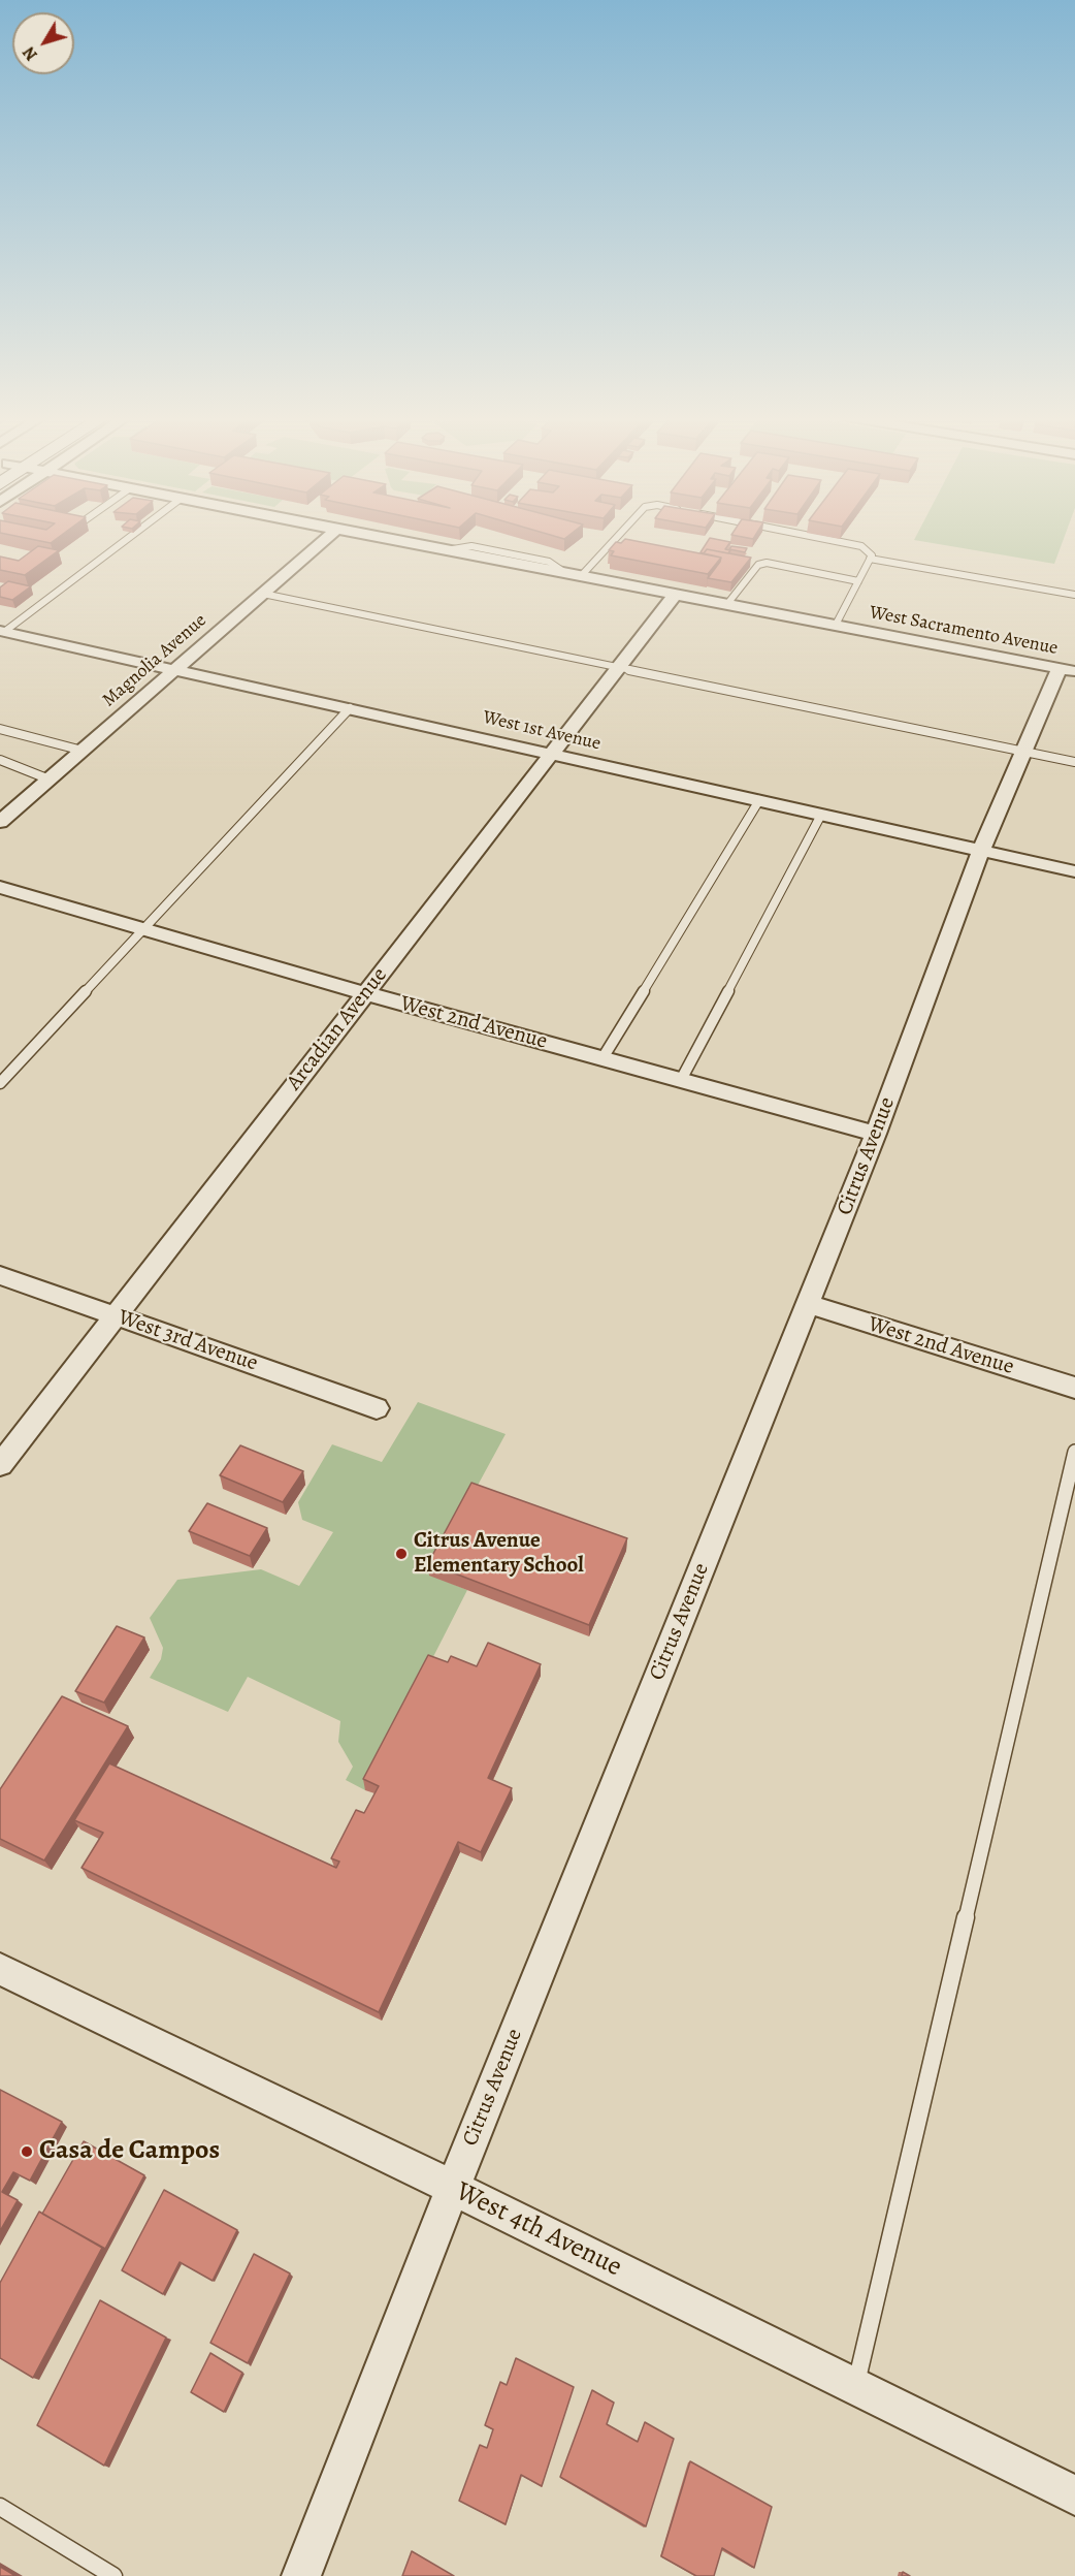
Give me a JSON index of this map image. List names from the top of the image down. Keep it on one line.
{"streets":{"street":["West Sacramento Avenue","Magnolia Avenue","West 1st Avenue","West 2nd Avenue","Arcadian Avenue","Citrus Avenue","West 3rd Avenue","West 4th Avenue"]},"crossings":[["West Sacramento Avenue","Arcadian Avenue"],["West Sacramento Avenue","Citrus Avenue"],["Magnolia Avenue","West 1st Avenue"],["West 1st Avenue","Arcadian Avenue"],["West 1st Avenue","Citrus Avenue"],["West 2nd Avenue","Arcadian Avenue"],["West 2nd Avenue","Citrus Avenue"],["Arcadian Avenue","West 3rd Avenue"],["Citrus Avenue","West 4th Avenue"]],"places":["Citrus Avenue Elementary School","Casa de Campos"],"north":"bottom left"}
